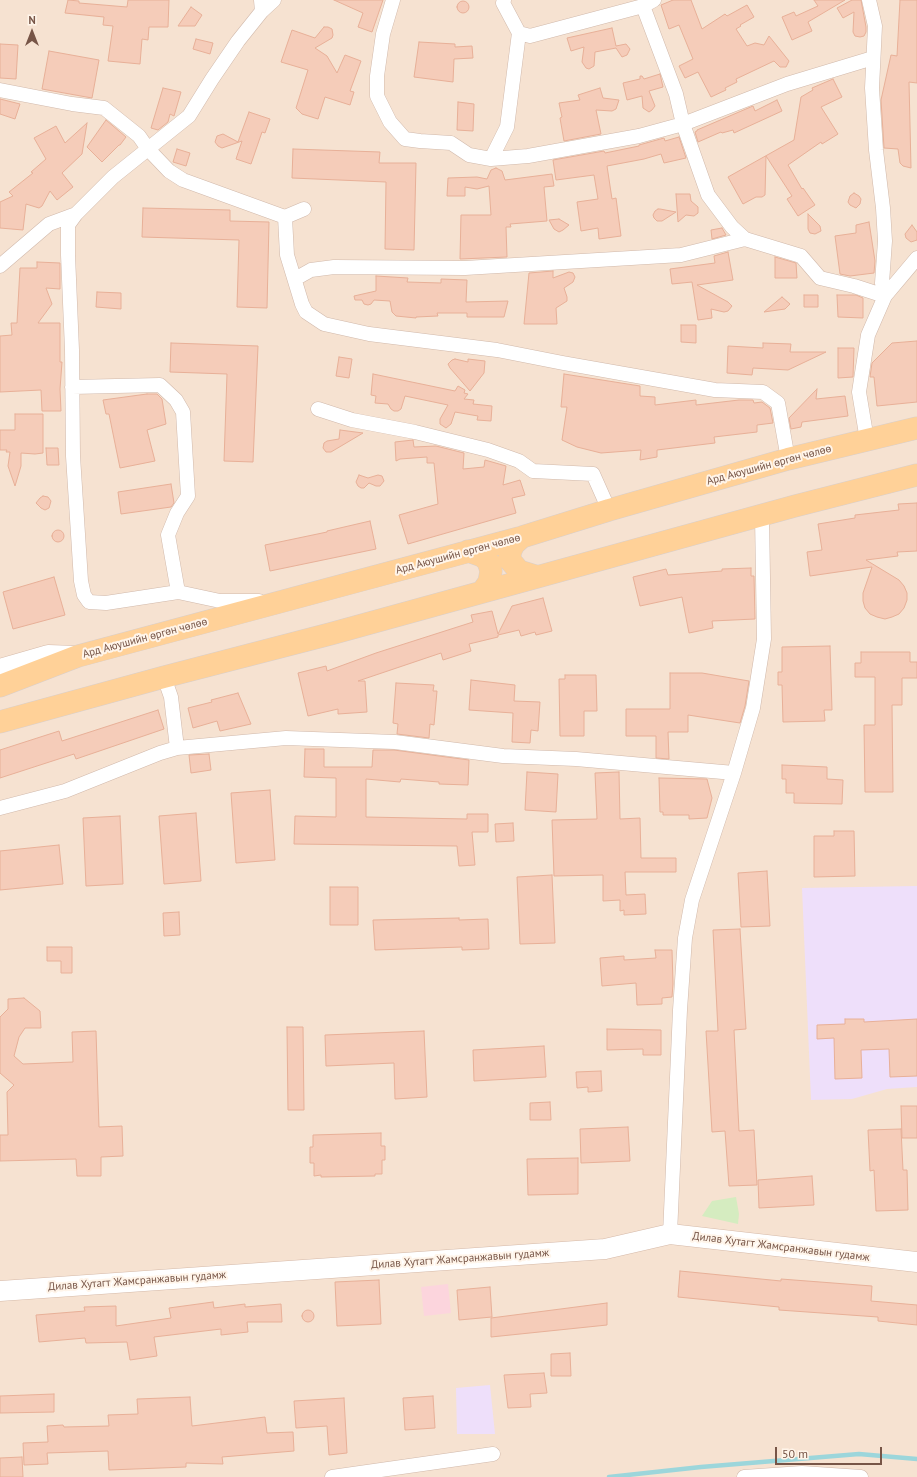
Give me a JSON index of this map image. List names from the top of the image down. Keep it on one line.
{"streets":{"main road":["Ард Аюушийн өргөн чөлөө","Дилав Хутагт Жамсранжавын гудамж"]},"scale_bar":"50 m","north":"top"}
